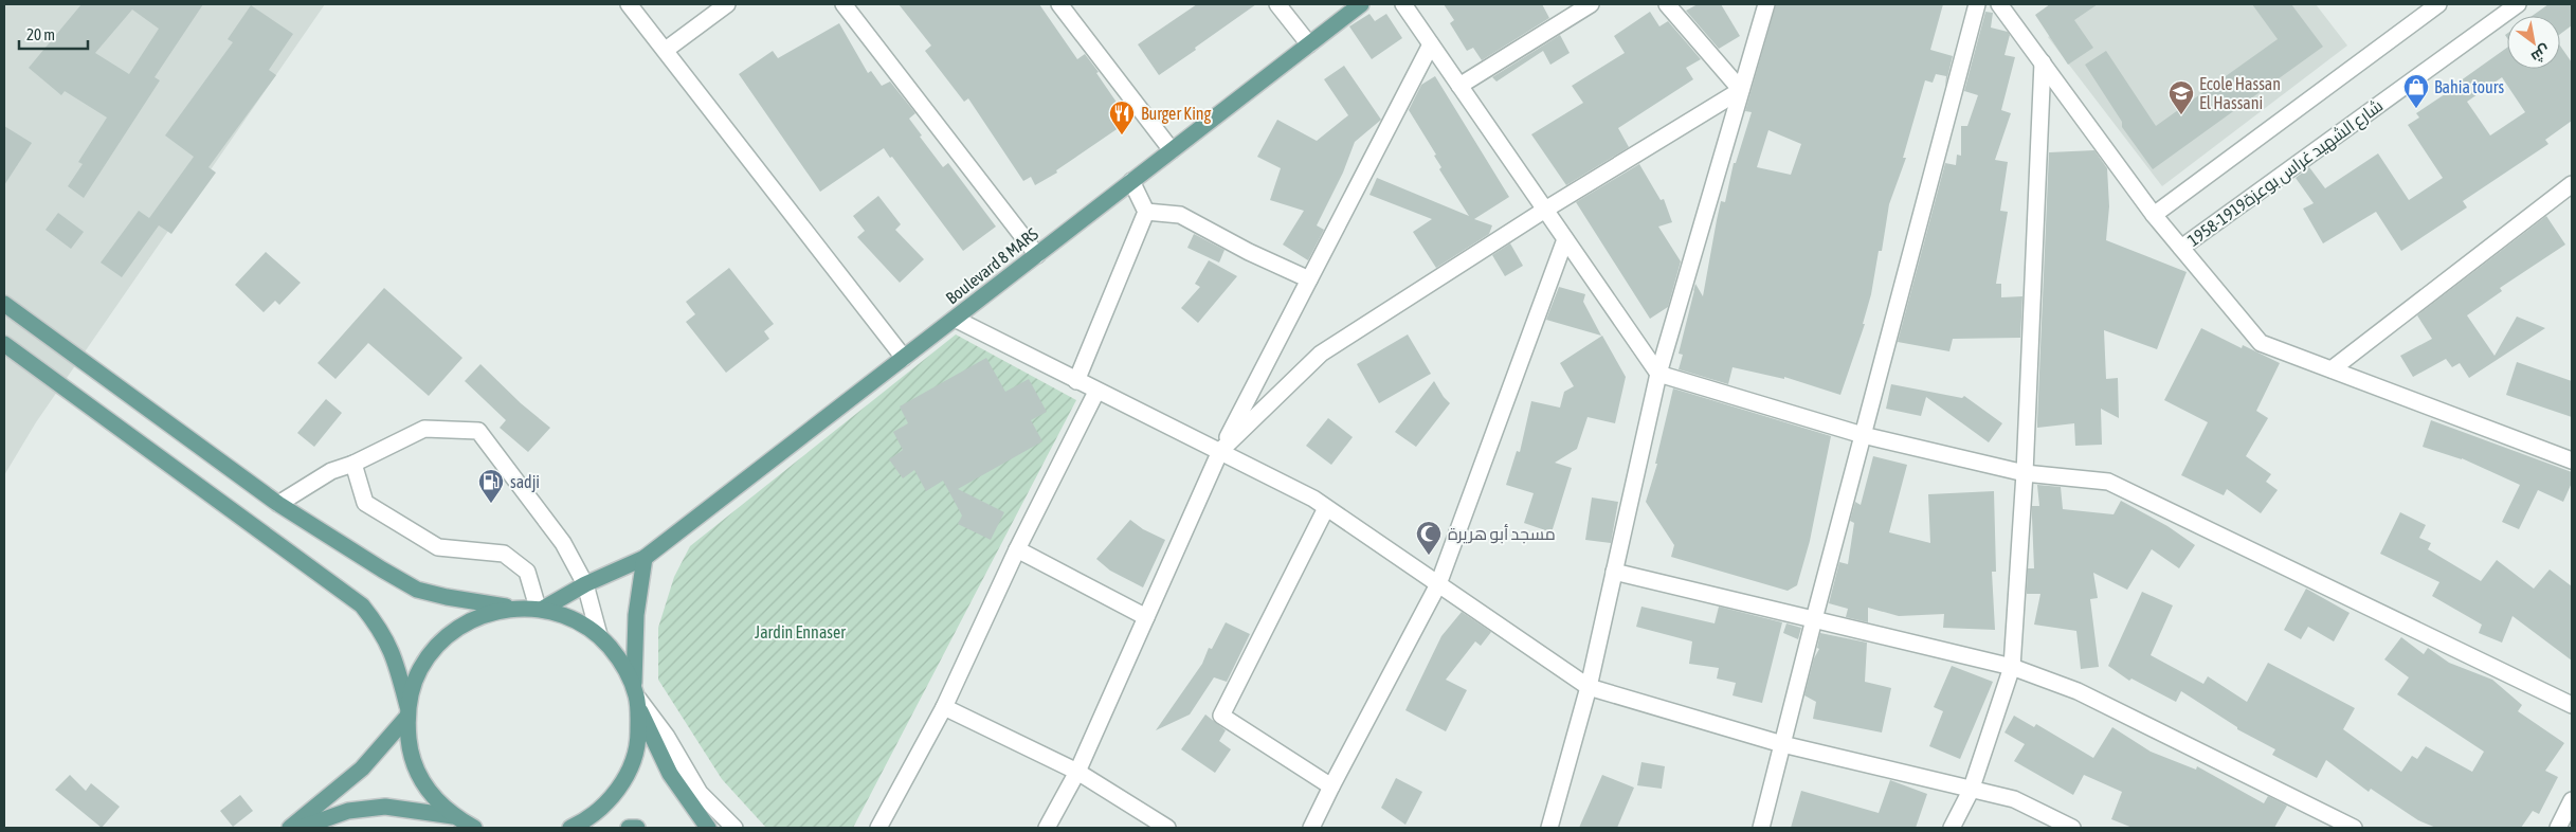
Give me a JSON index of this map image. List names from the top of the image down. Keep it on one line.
{"streets":{"main road":["Boulevard 8 MARS"],"street":["شارع الشهيد غراس بوعزة1919-1958"]},"parks":["Jardin Ennaser"],"places":{"shop":["Bahia tours"],"school or university":["Ecole Hassan El Hassani"],"restaurant":["Burger King"],"fuel station":["sadji"],"mosque":["مسجد أبو هريرة"]},"scale_bar":"20 m","north":"bottom right"}
